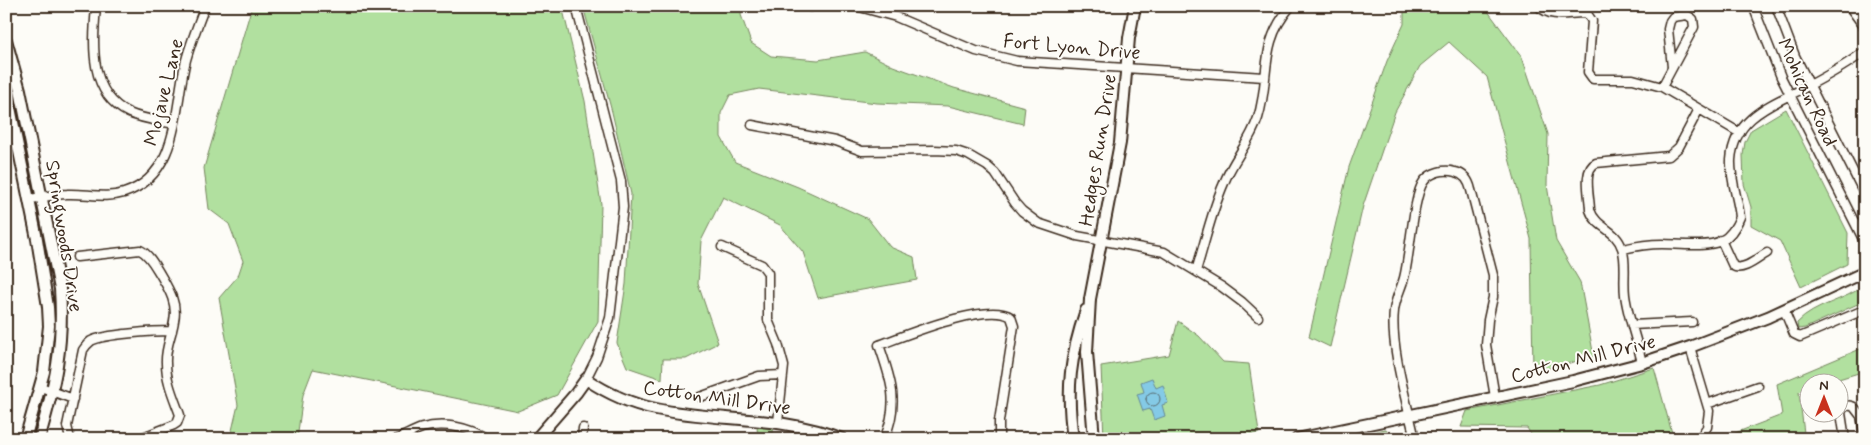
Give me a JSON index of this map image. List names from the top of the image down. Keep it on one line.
{"streets":{"street":["Fort Lyon Drive","Mojave Lane","Mohican Road","Hedges Run Drive","Springwoods Drive","Cotton Mill Drive"]},"crossings":[["Fort Lyon Drive","Hedges Run Drive"],["Mojave Lane","Springwoods Drive"]],"north":"top"}
